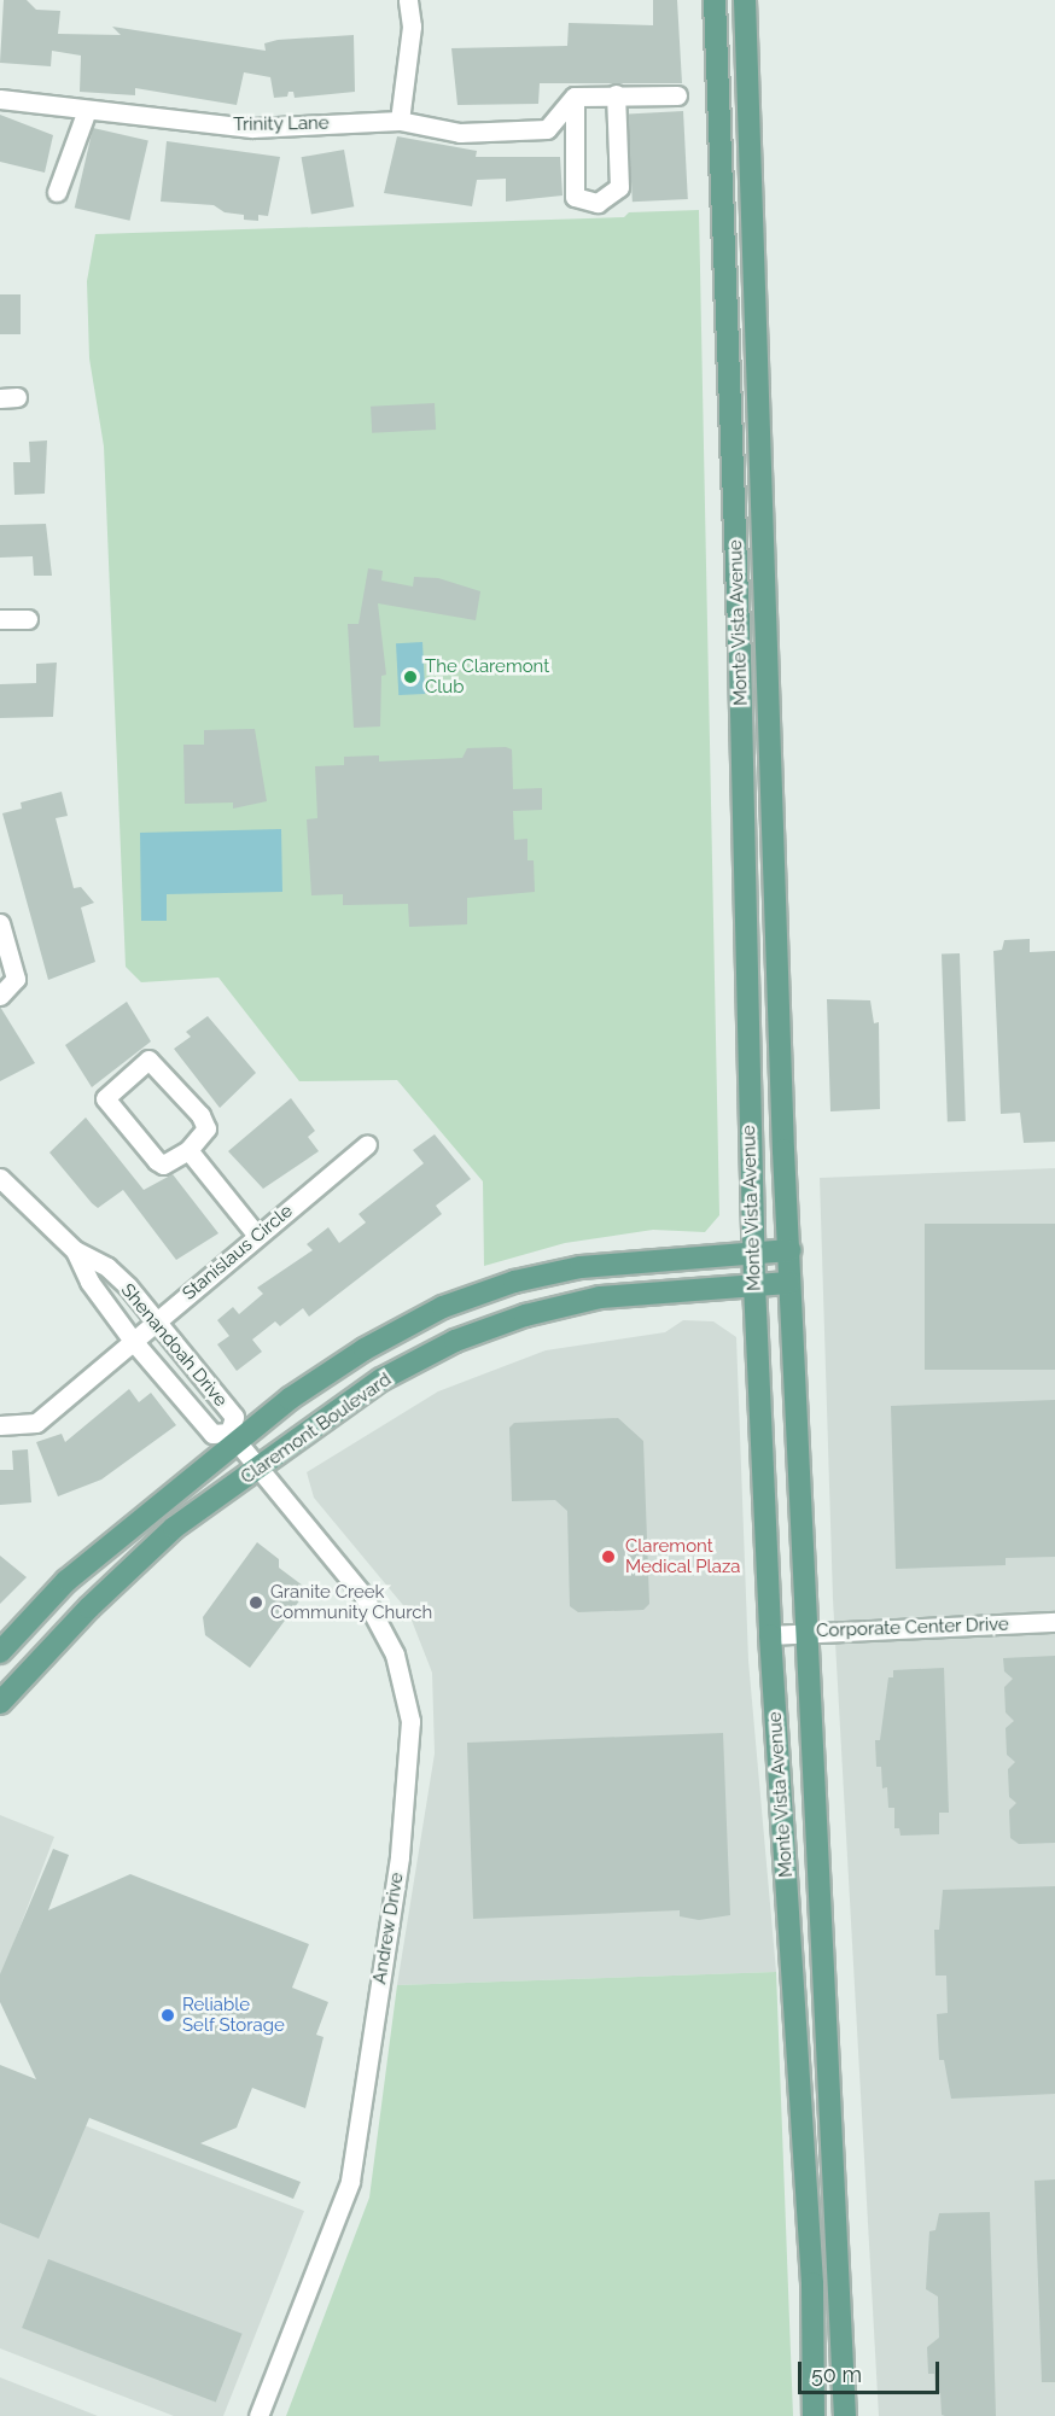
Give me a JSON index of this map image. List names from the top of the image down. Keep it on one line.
{"streets":{"main road":["Monte Vista Avenue","Claremont Boulevard"],"street":["Trinity Lane","Stanislaus Circle","Shenandoah Drive","Corporate Center Drive","Andrew Drive"]},"crossings":[["Monte Vista Avenue","Claremont Boulevard"],["Monte Vista Avenue","Corporate Center Drive"],["Stanislaus Circle","Shenandoah Drive"],["Shenandoah Drive","Claremont Boulevard"],["Shenandoah Drive","Andrew Drive"],["Claremont Boulevard","Andrew Drive"]],"places":["The Claremont Club","Claremont Medical Plaza","Granite Creek Community Church","Reliable Self Storage"],"scale_bar":"50 m"}
